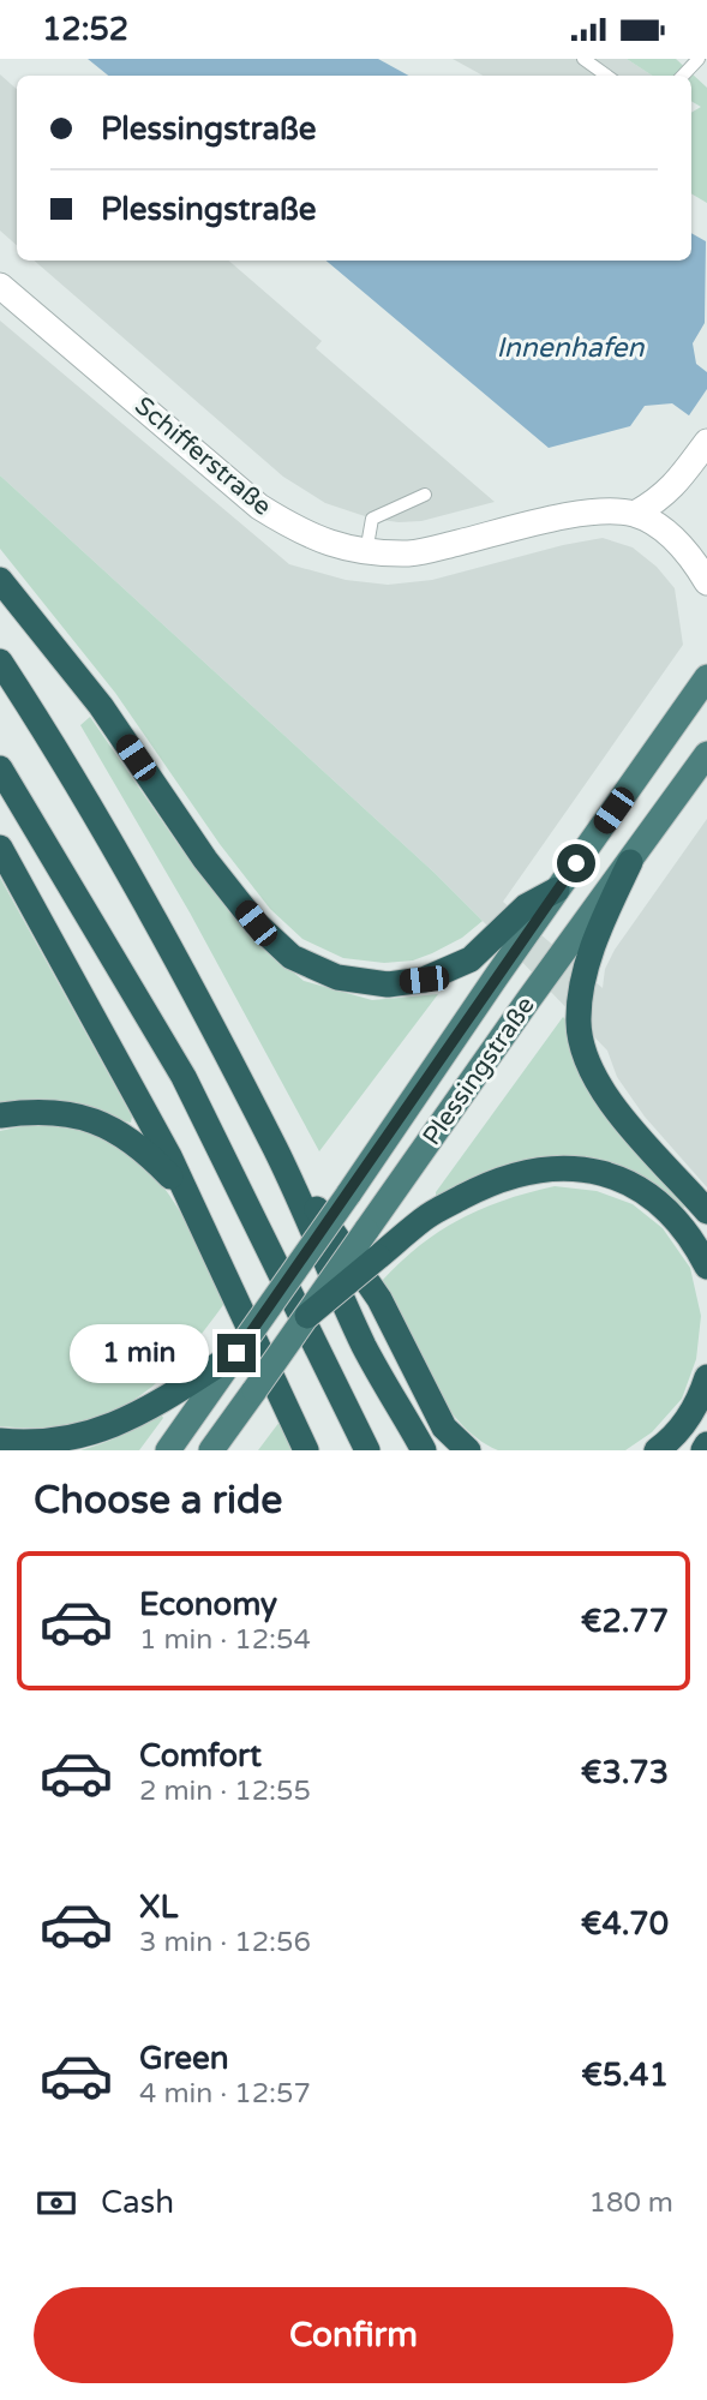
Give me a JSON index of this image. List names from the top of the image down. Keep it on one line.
{"streets":{"highway":["Plessingstraße"],"street":["Schifferstraße"]},"water":["Innenhafen"],"page":{"status":"12:52","banner":["Plessingstraße","Plessingstraße"],"bubble":"1 min","heading":"Choose a ride","list":[{"name":"Economy","note":"1 min · 12:54","value":"€2.77"},{"name":"Comfort","note":"2 min · 12:55","value":"€3.73"},{"name":"XL","note":"3 min · 12:56","value":"€4.70"},{"name":"Green","note":"4 min · 12:57","value":"€5.41"}],"pay":["Cash","180 m"],"buttons":"Confirm"}}
